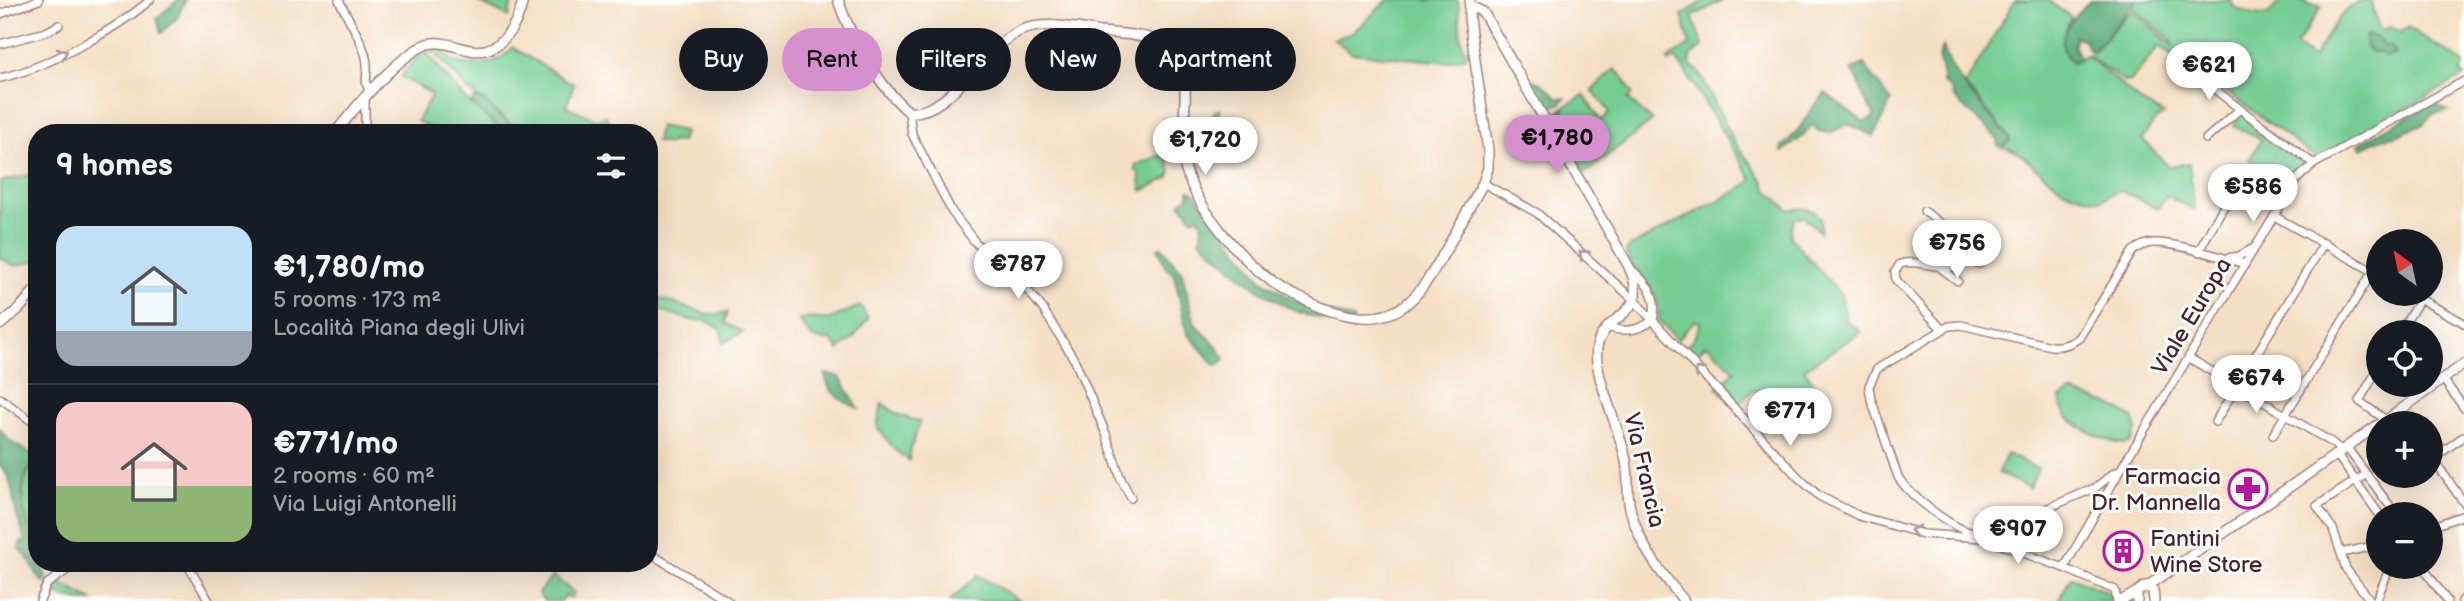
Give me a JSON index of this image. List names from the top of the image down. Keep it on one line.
{"streets":{"main road":["Via Francia"],"street":["Viale Europa"]},"places":{"pharmacy":["Farmacia Dr. Mannella"],"building":["Fantini Wine Store"]},"north":"top left","page":{"chip":["Buy","Rent","Filters","New","Apartment"],"price":["€621","€1,780","€1,720","€586","€756","€787","€674","€771","€907"],"heading":"9 homes","list":[{"name":"€1,780/mo","note":"5 rooms · 173 m² · Località Piana degli Ulivi"},{"name":"€771/mo","note":"2 rooms · 60 m² · Via Luigi Antonelli"}],"map_buttons":["+","−"]}}
